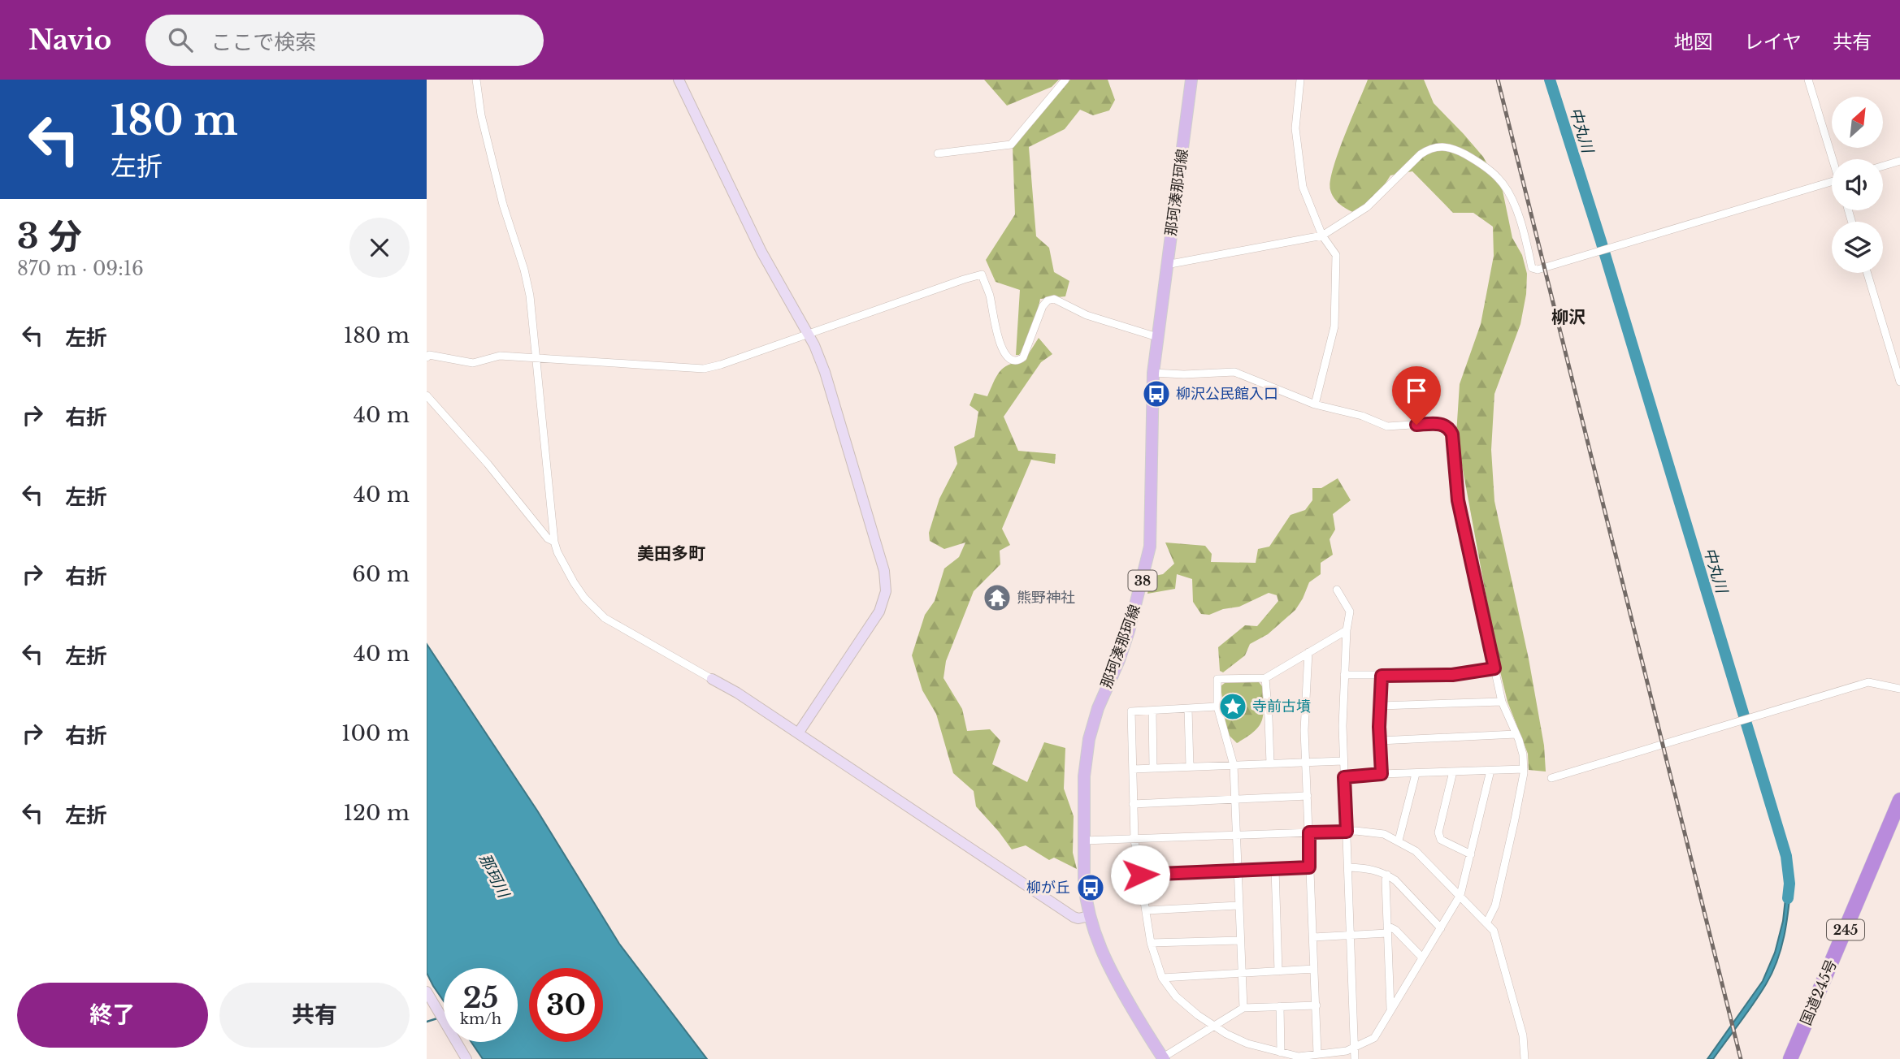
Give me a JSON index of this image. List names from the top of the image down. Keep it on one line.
{"streets":{"highway":["245","国道245号"],"main road":["那珂湊那珂線","38"]},"districts":["柳沢","美田多町"],"water":["中丸川","那珂川"],"places":{"bus stop":["柳沢公民館入口","柳が丘"],"temple":["熊野神社"],"place":["寺前古墳"]},"north":"top right","page":{"header":"Navio","search":"ここで検索","nav":["地図","レイヤ","共有"],"turn":["180 m","左折"],"heading":["3 分","870 m · 09:16"],"list":[{"name":"左折","value":"180 m"},{"name":"右折","value":"40 m"},{"name":"左折","value":"40 m"},{"name":"右折","value":"60 m"},{"name":"左折","value":"40 m"},{"name":"右折","value":"100 m"},{"name":"左折","value":"120 m"}],"speed":"25 km/h","limit":"30","buttons":["終了","共有"]}}
